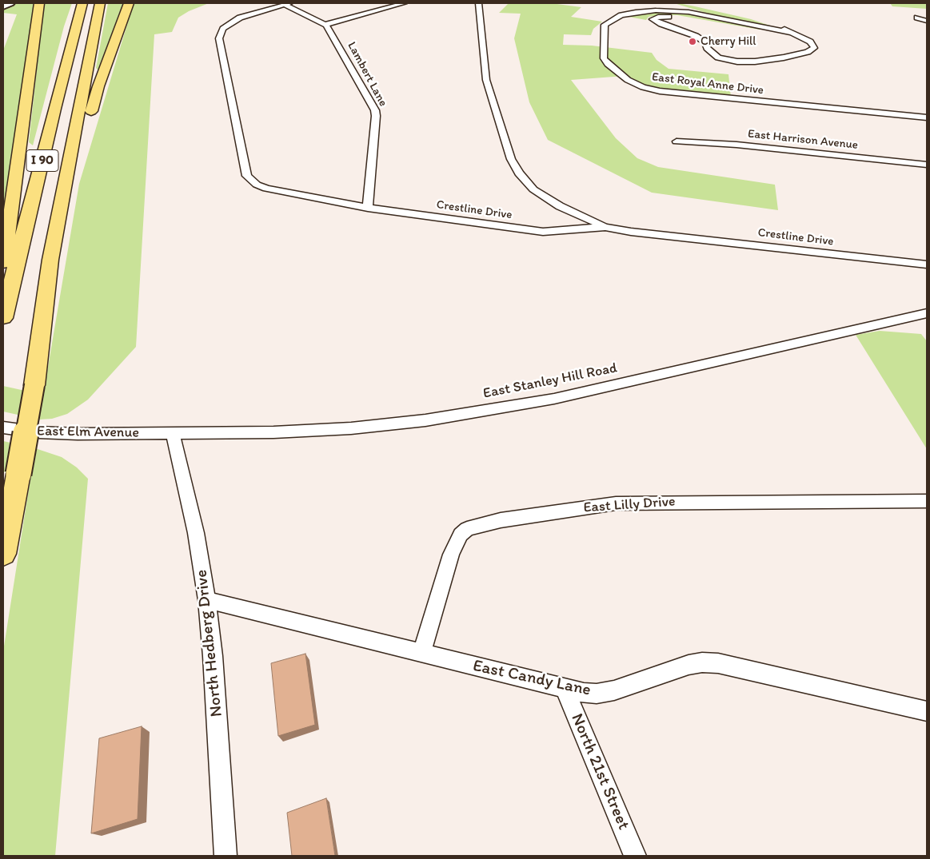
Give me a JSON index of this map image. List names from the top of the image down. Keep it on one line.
{"streets":{"highway":["I 90"],"street":["Lambert Lane","East Royal Anne Drive","East Harrison Avenue","Crestline Drive","East Stanley Hill Road","East Elm Avenue","East Lilly Drive","North Hedberg Drive","East Candy Lane","North 21st Street"]},"crossings":[["Lambert Lane","Crestline Drive"],["East Stanley Hill Road","East Elm Avenue"],["East Stanley Hill Road","North Hedberg Drive"],["East Elm Avenue","North Hedberg Drive"],["East Lilly Drive","East Candy Lane"],["North Hedberg Drive","East Candy Lane"],["East Candy Lane","North 21st Street"]],"places":["Cherry Hill"]}
